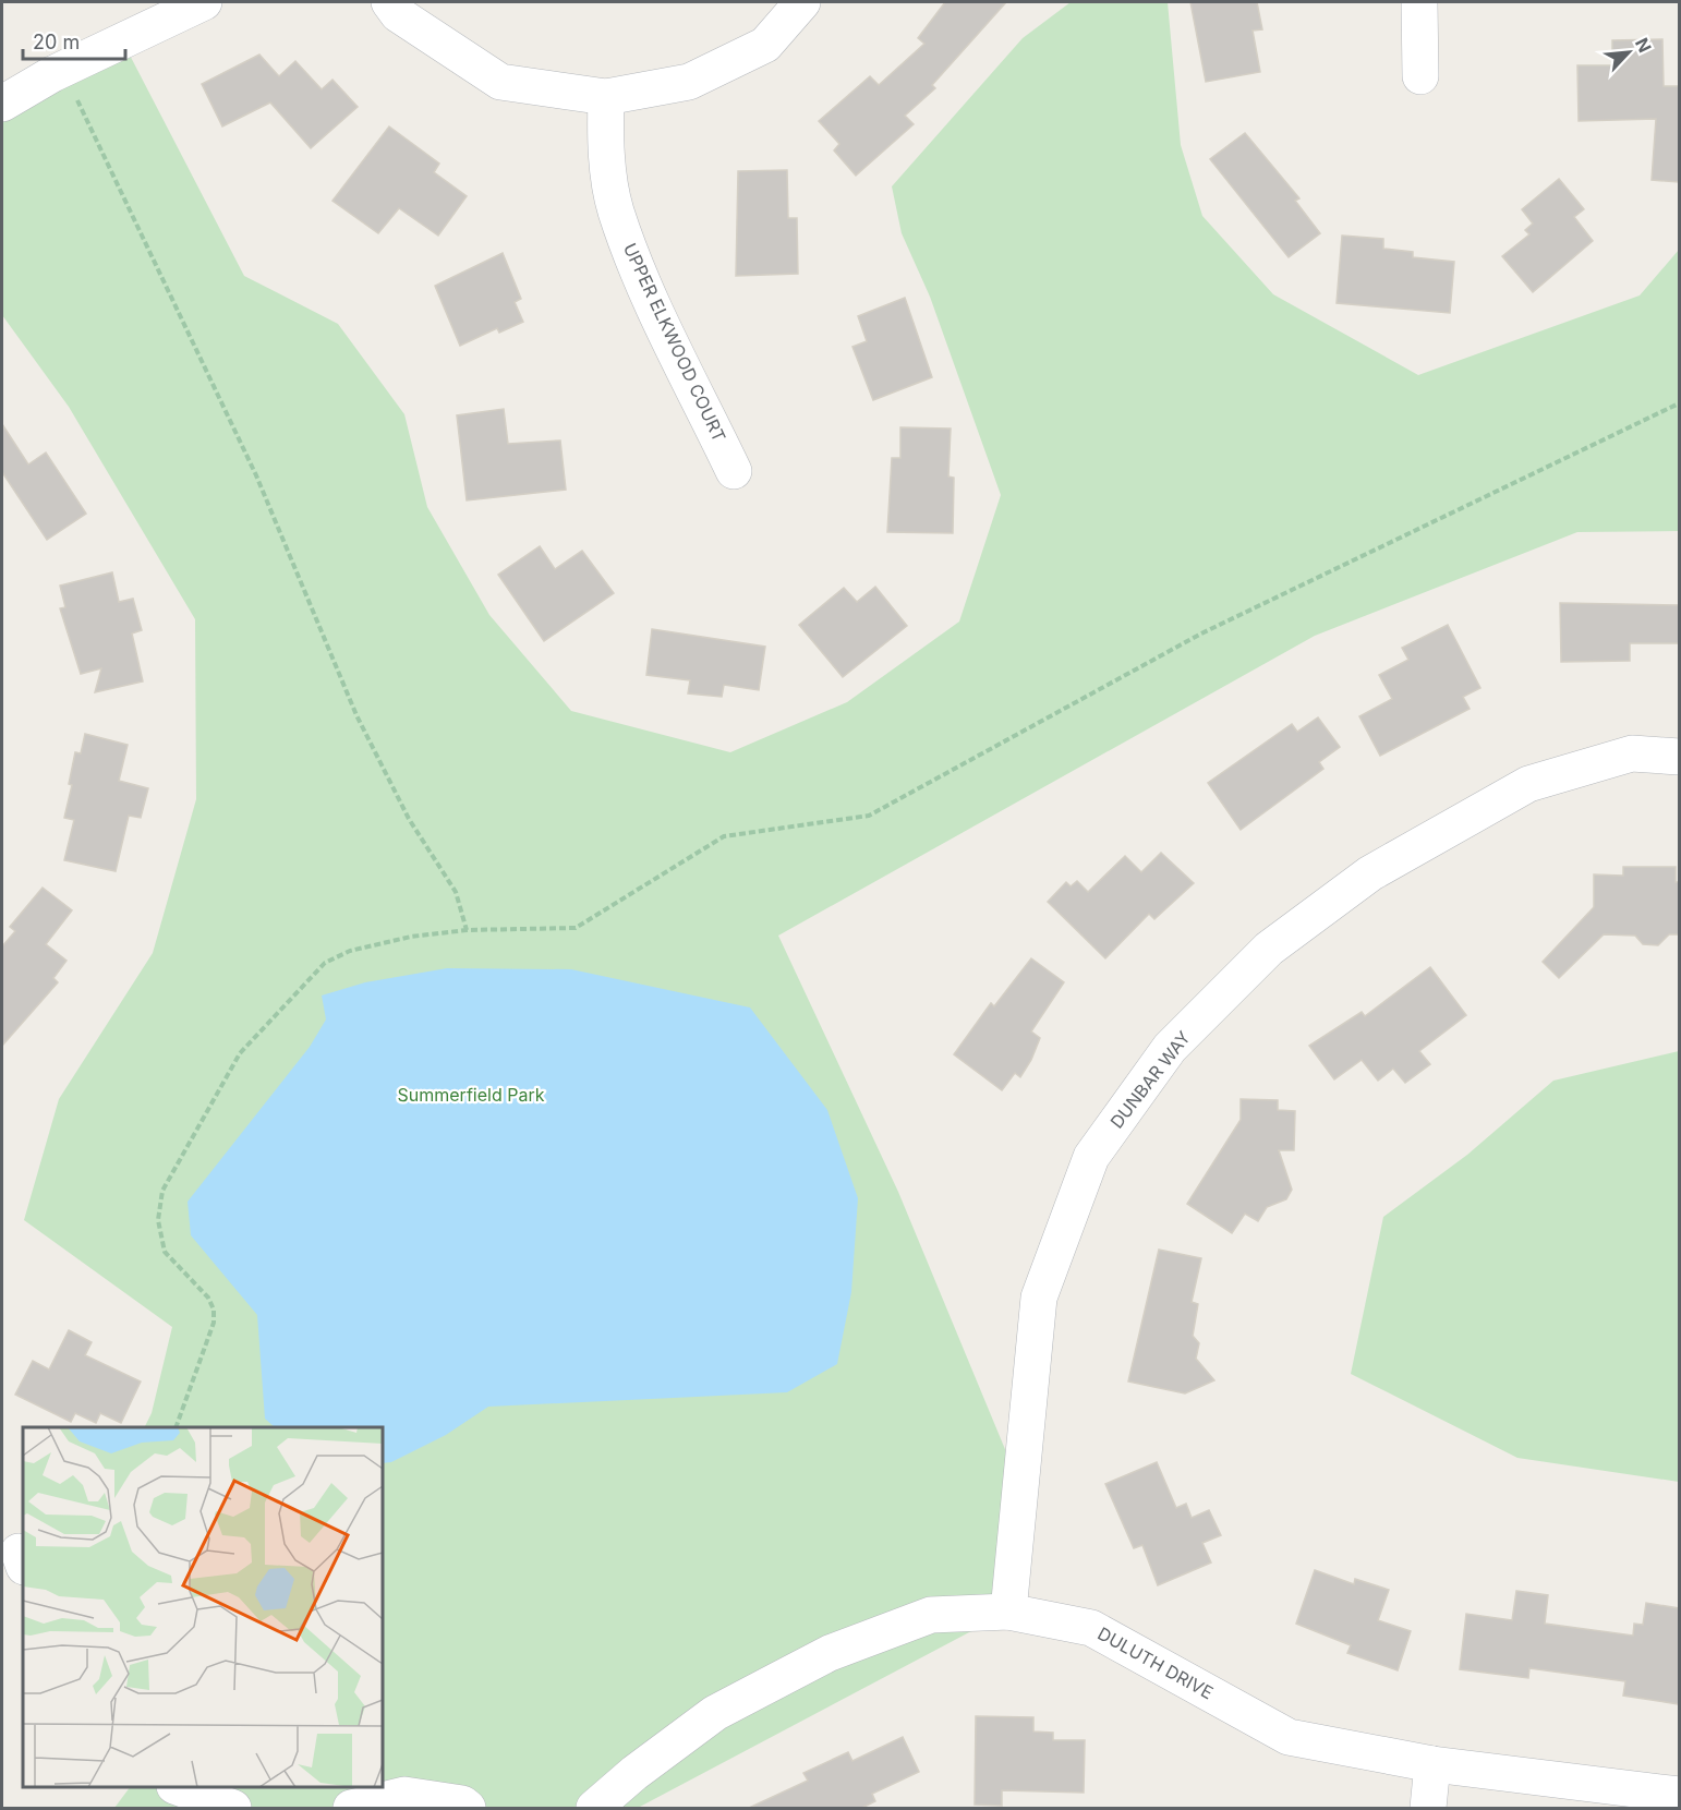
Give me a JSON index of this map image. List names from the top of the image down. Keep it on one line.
{"streets":{"street":["UPPER ELKWOOD COURT","DUNBAR WAY","DULUTH DRIVE"]},"crossings":[["DUNBAR WAY","DULUTH DRIVE"]],"parks":["Summerfield Park"],"scale_bar":"20 m","north":"top right"}
